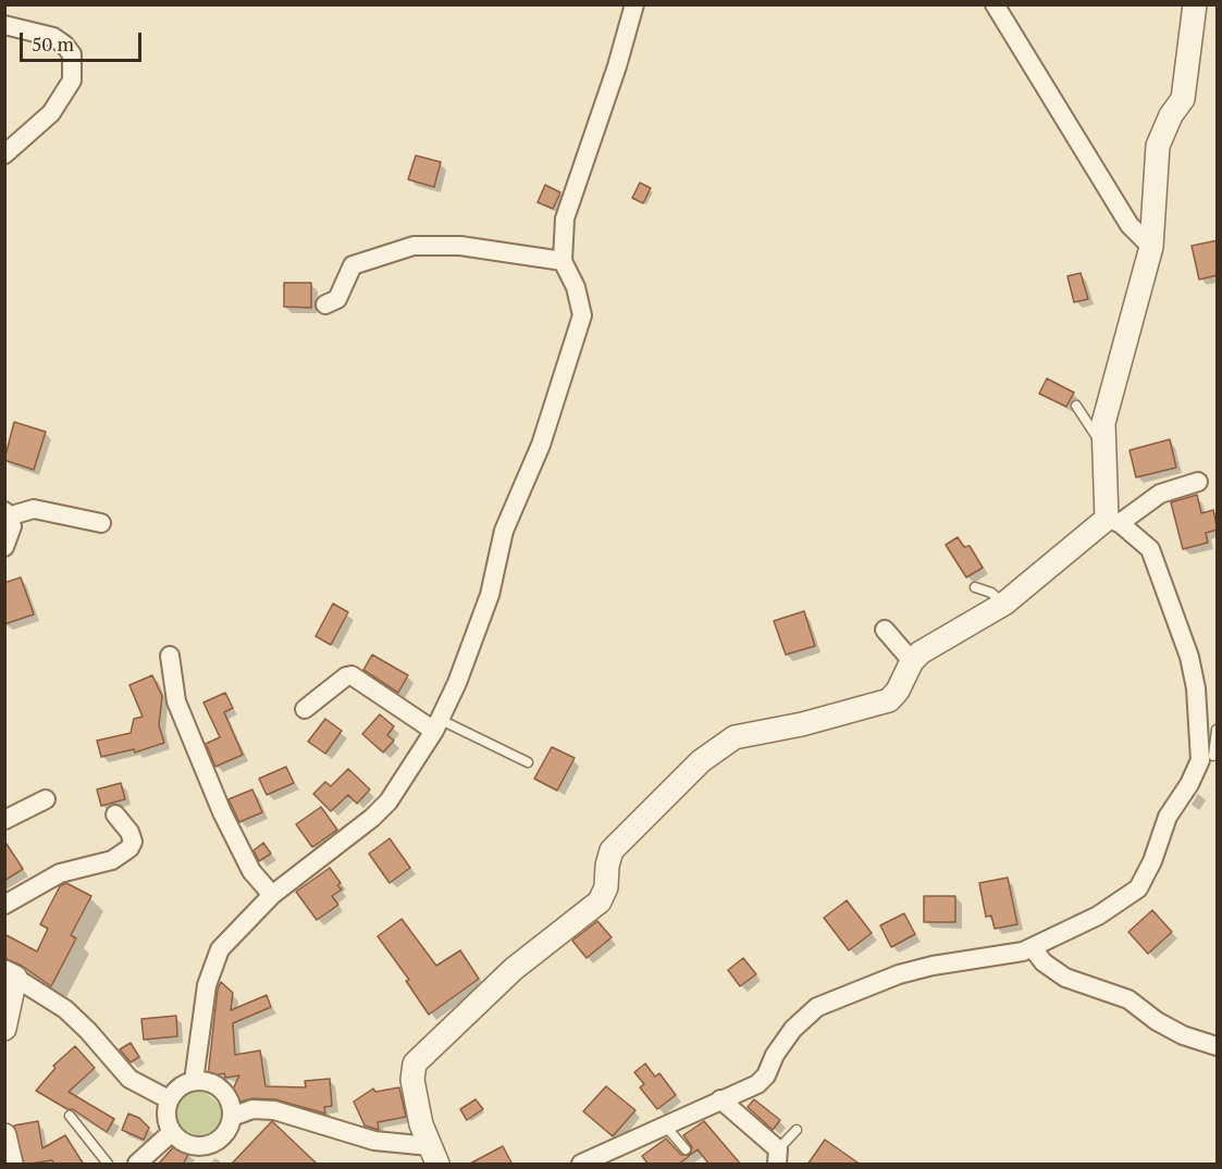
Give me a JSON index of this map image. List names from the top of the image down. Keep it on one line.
{"scale_bar":"50 m"}
